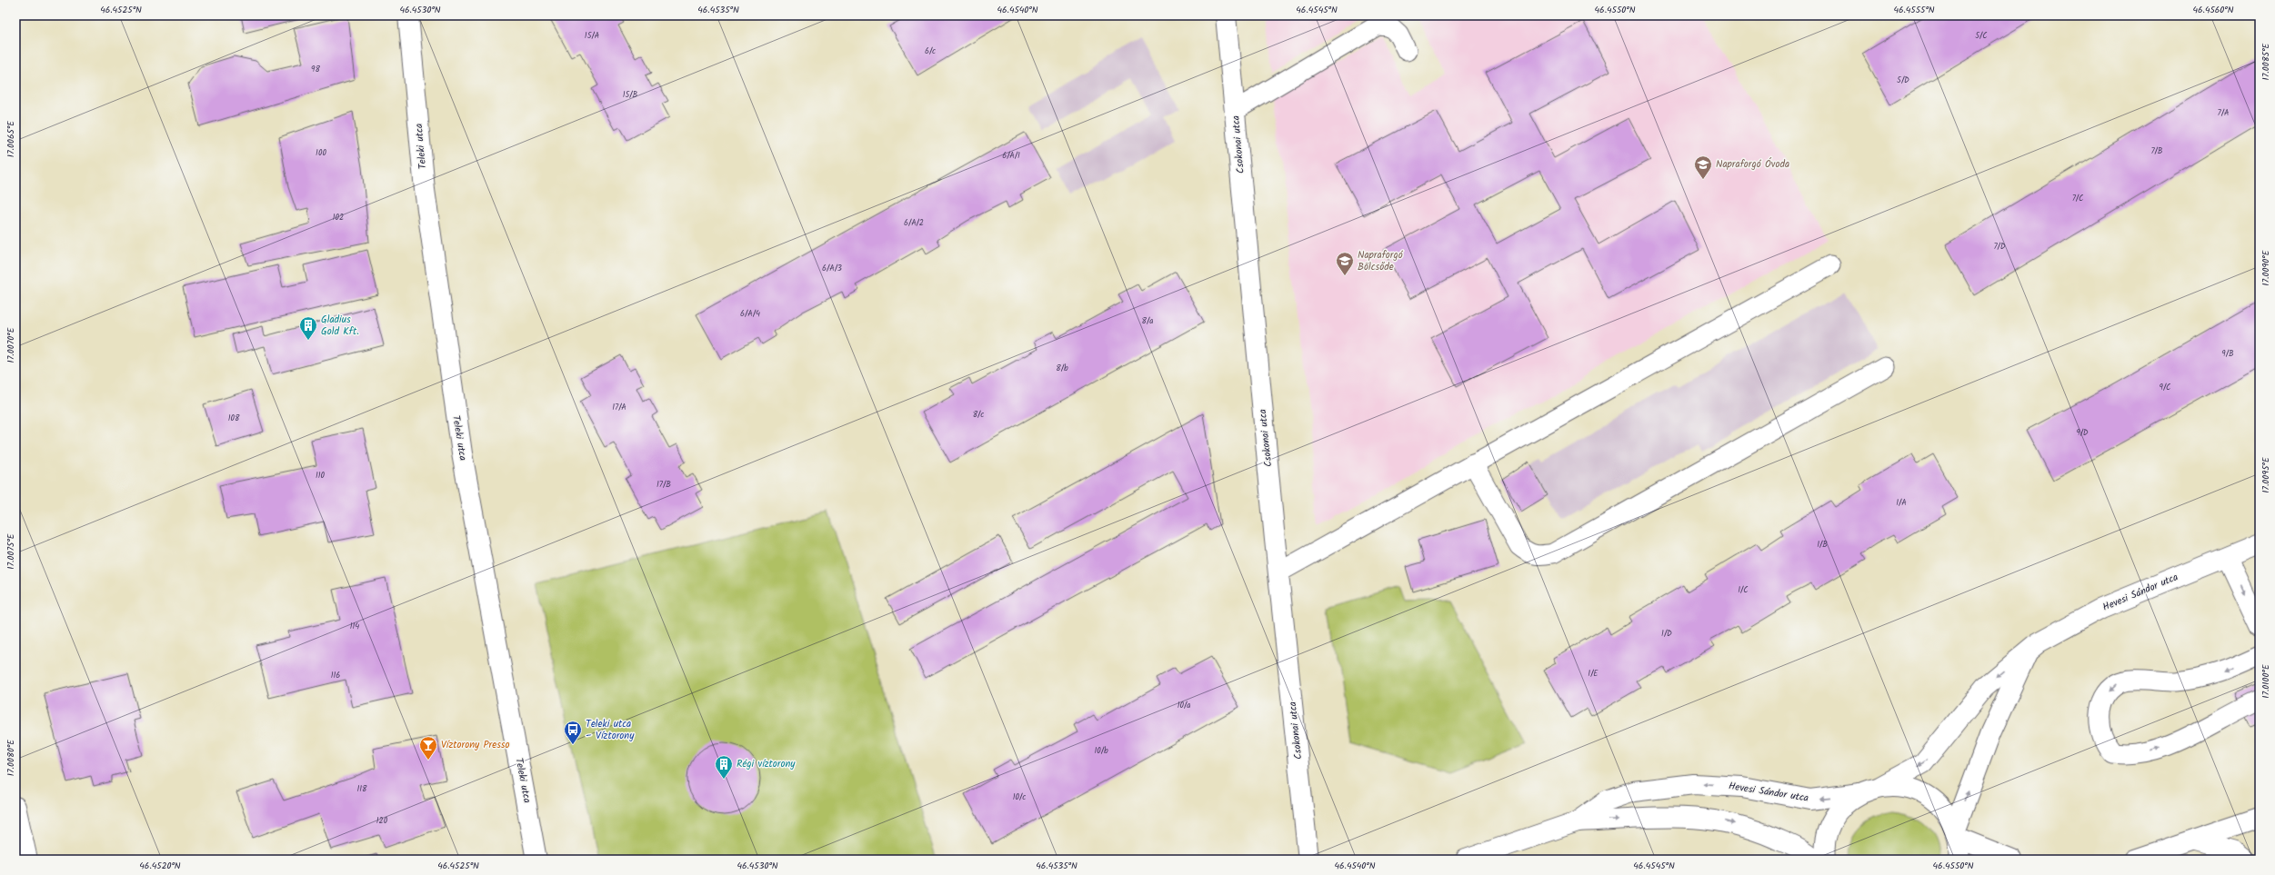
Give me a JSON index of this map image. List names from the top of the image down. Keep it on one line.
{"streets":{"street":["Csokonai utca","Teleki utca","Hevesi Sándor utca"]},"places":{"school or university":["Napraforgó Óvoda","Napraforgó Bölcsőde"],"building":["Gladius Gold Kft.","Régi víztorony"],"bus stop":["Teleki utca – Víztorony"],"bar":["Víztorony Presso"]},"house_numbers":["15/A","5/C","6/c","98","5/D","15/B","7/A","7/B","100","6/A/1","7/C","102","6/A/2","7/D","6/A/3","6/A/4","8/a","9/B","8/b","9/C","17/A","8/c","108","9/D","110","17/B","1/A","1/B","1/C","114","1/D","1/E","116","10/a","10/b","118","10/c","120"],"coordinates":["46.4525°N","46.4530°N","46.4535°N","46.4540°N","46.4545°N","46.4550°N","46.4555°N","46.4560°N","17.0085°E","17.0065°E","17.0090°E","17.0070°E","17.0095°E","17.0075°E","17.0100°E","17.0080°E","46.4520°N"]}
